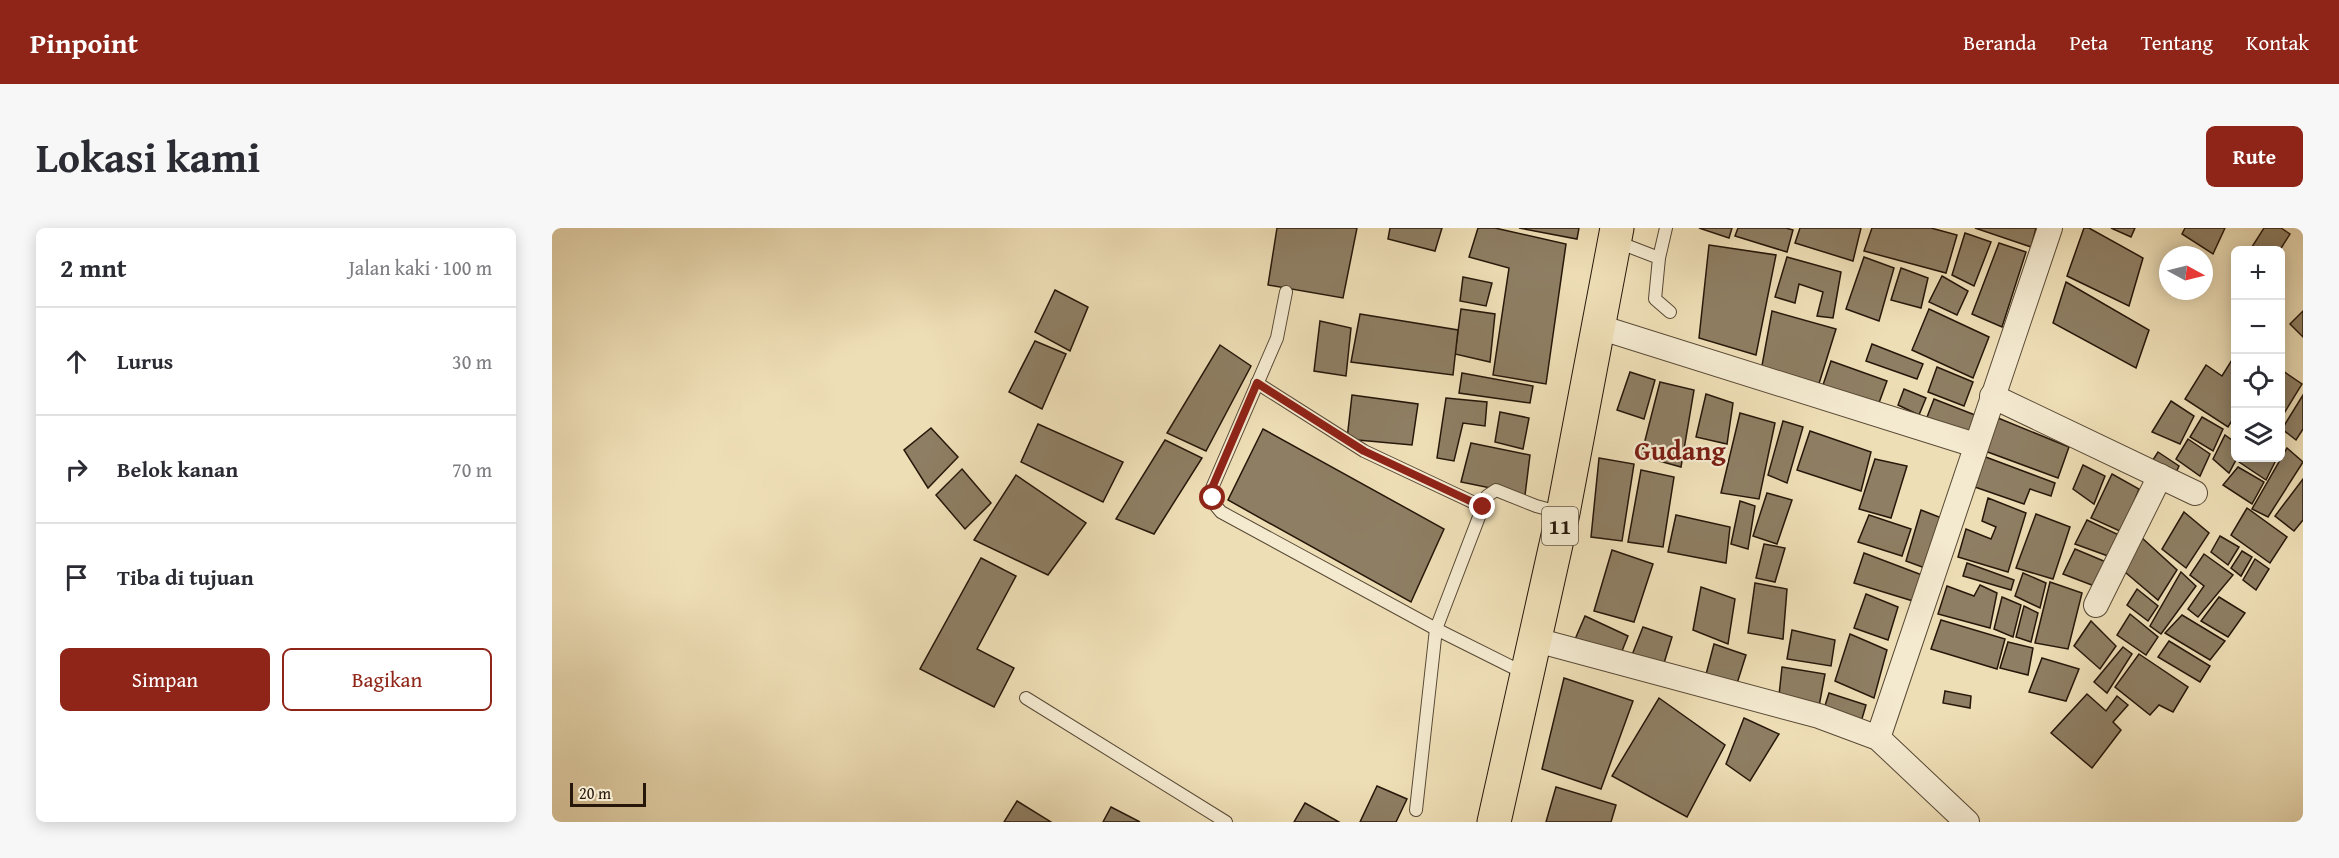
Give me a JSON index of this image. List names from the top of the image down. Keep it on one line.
{"streets":{"highway":["11"]},"districts":["Gudang"],"scale_bar":"20 m","north":"right","page":{"header":"Pinpoint","nav":["Beranda","Peta","Tentang","Kontak"],"title":"Lokasi kami","buttons":["Rute",["Simpan","Bagikan"]],"heading":["2 mnt","Jalan kaki · 100 m"],"map_buttons":["+","−"],"list":[["Lurus","30 m"],["Belok kanan","70 m"],"Tiba di tujuan"],"scale":"20 m"}}
